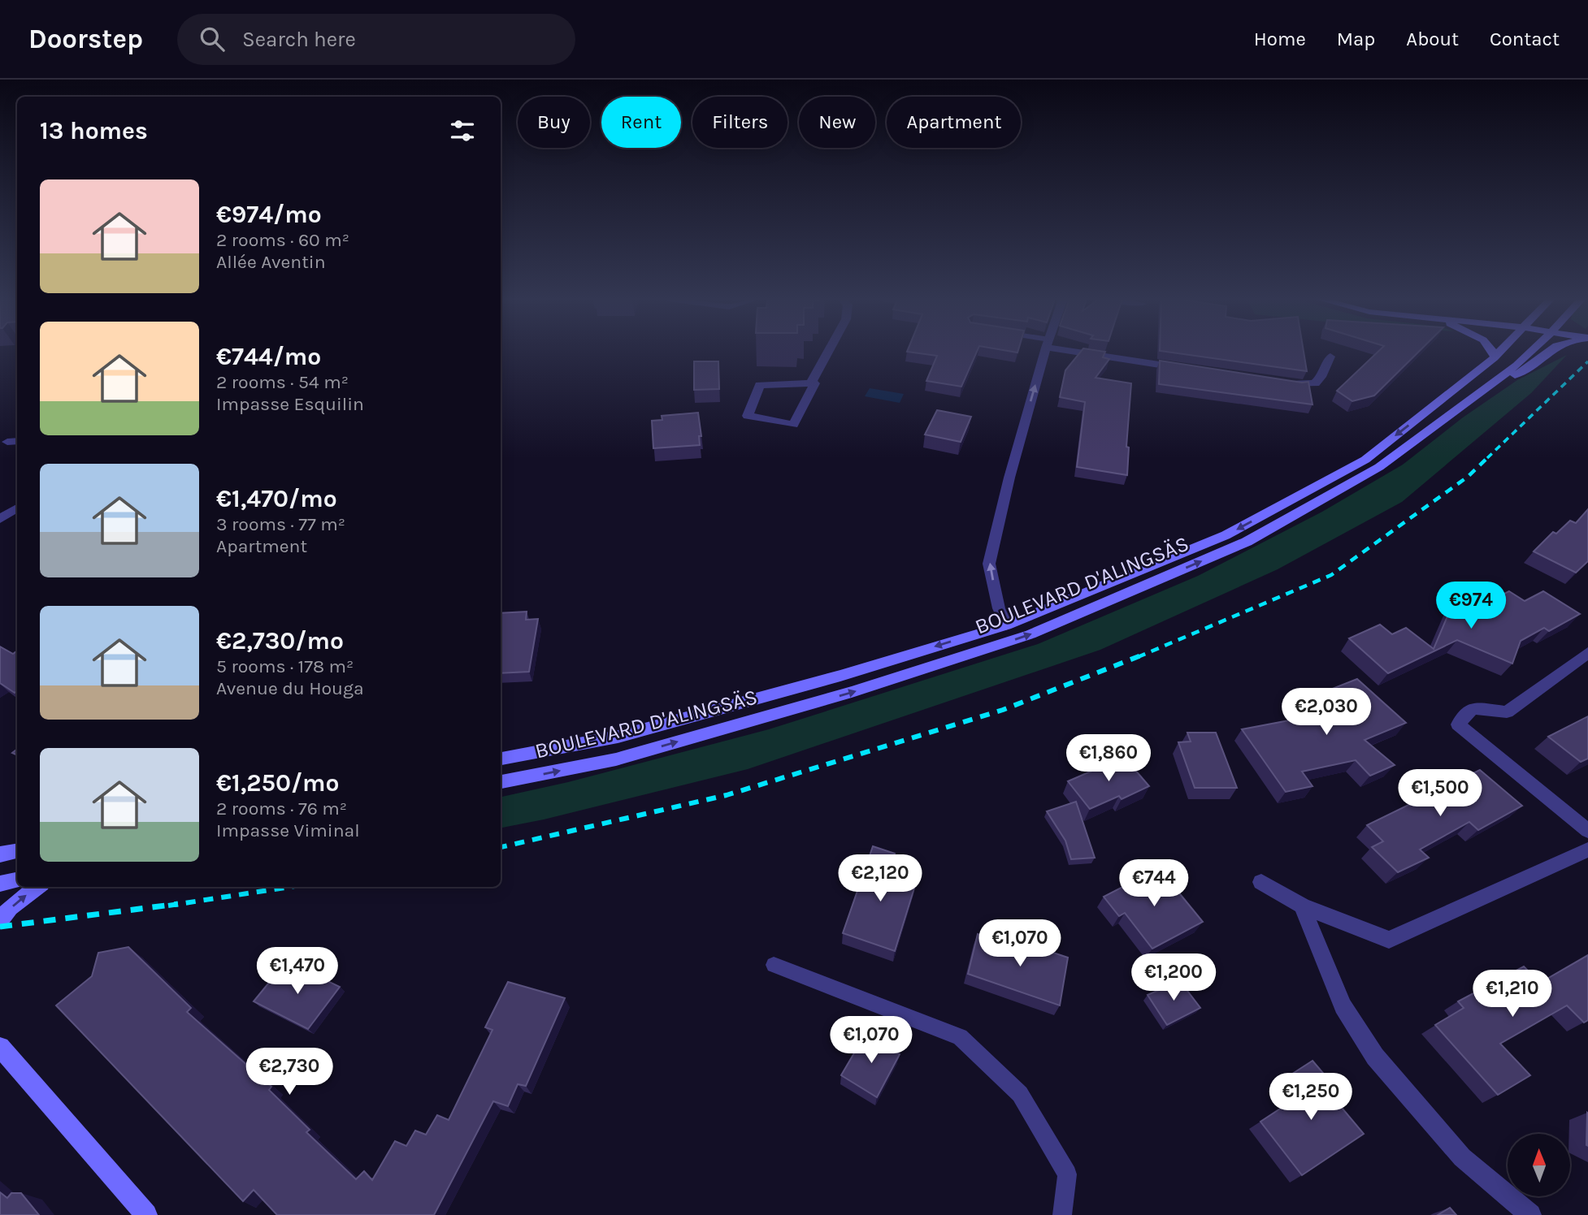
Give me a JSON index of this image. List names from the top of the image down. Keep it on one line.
{"streets":{"main road":["BOULEVARD D'ALINGSÄS"]},"north":"top","page":{"header":"Doorstep","search":"Search here","nav":["Home","Map","About","Contact"],"chip":["Buy","Rent","Filters","New","Apartment"],"heading":"13 homes","list":[{"name":"€974/mo","note":"2 rooms · 60 m² · Allée Aventin"},{"name":"€744/mo","note":"2 rooms · 54 m² · Impasse Esquilin"},{"name":"€1,470/mo","note":"3 rooms · 77 m² · Apartment"},{"name":"€2,730/mo","note":"5 rooms · 178 m² · Avenue du Houga"},{"name":"€1,250/mo","note":"2 rooms · 76 m² · Impasse Viminal"}],"price":["€974","€2,030","€1,860","€1,500","€2,120","€744","€1,070","€1,470","€1,200","€1,210","€1,070","€2,730","€1,250"]}}
